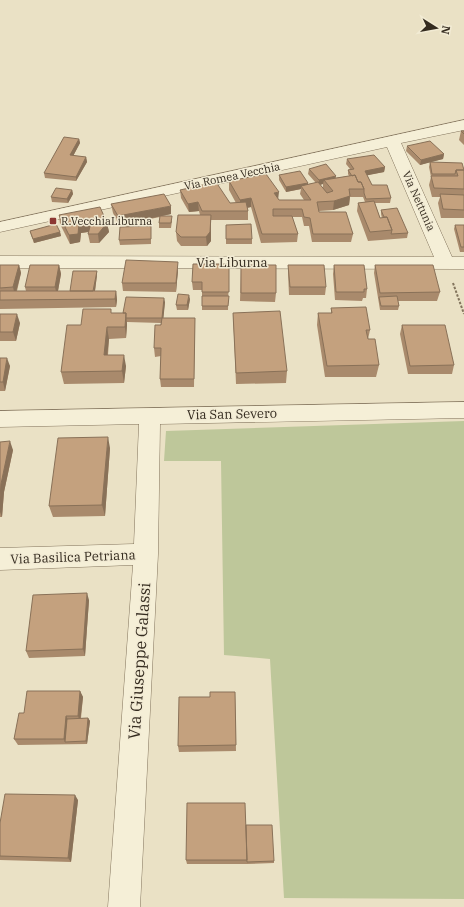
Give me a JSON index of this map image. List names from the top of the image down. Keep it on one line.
{"streets":{"street":["Via Romea Vecchia","Via Nettunia","Via Liburna","Via San Severo","Via Basilica Petriana","Via Giuseppe Galassi"]},"crossings":[["Via Romea Vecchia","Via Nettunia"],["Via Nettunia","Via Liburna"],["Via San Severo","Via Giuseppe Galassi"],["Via Basilica Petriana","Via Giuseppe Galassi"]],"places":{"transit":["R.VecchiaLiburna"]},"north":"right"}
